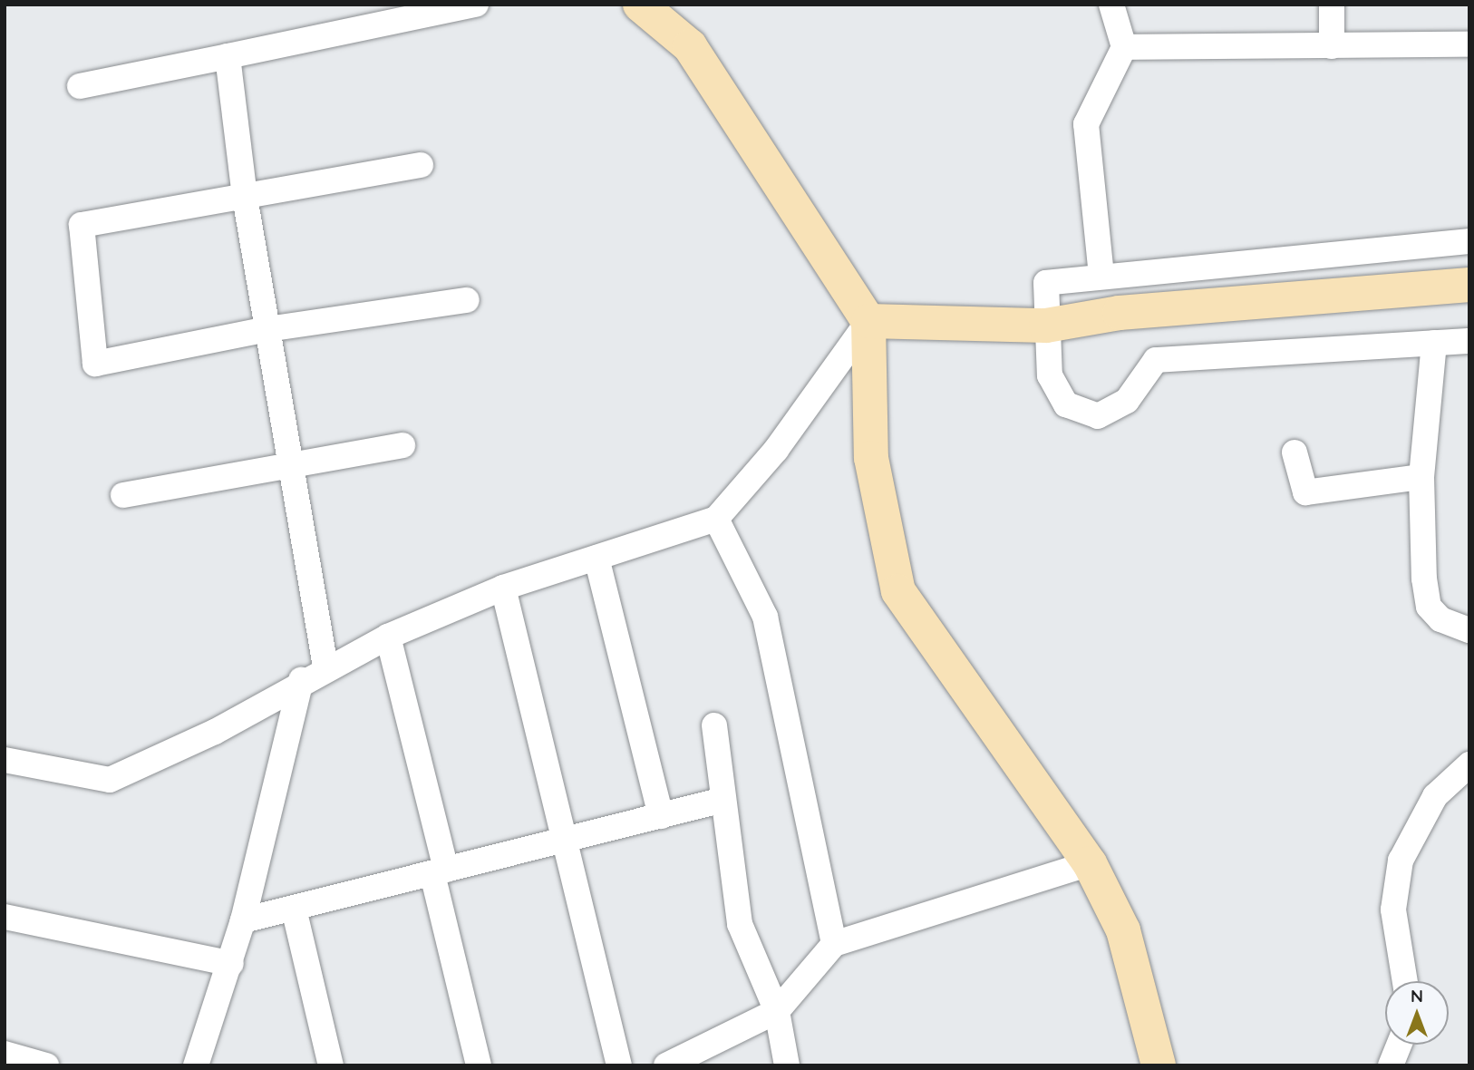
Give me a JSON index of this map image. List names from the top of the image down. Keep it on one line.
{"north":"top"}
